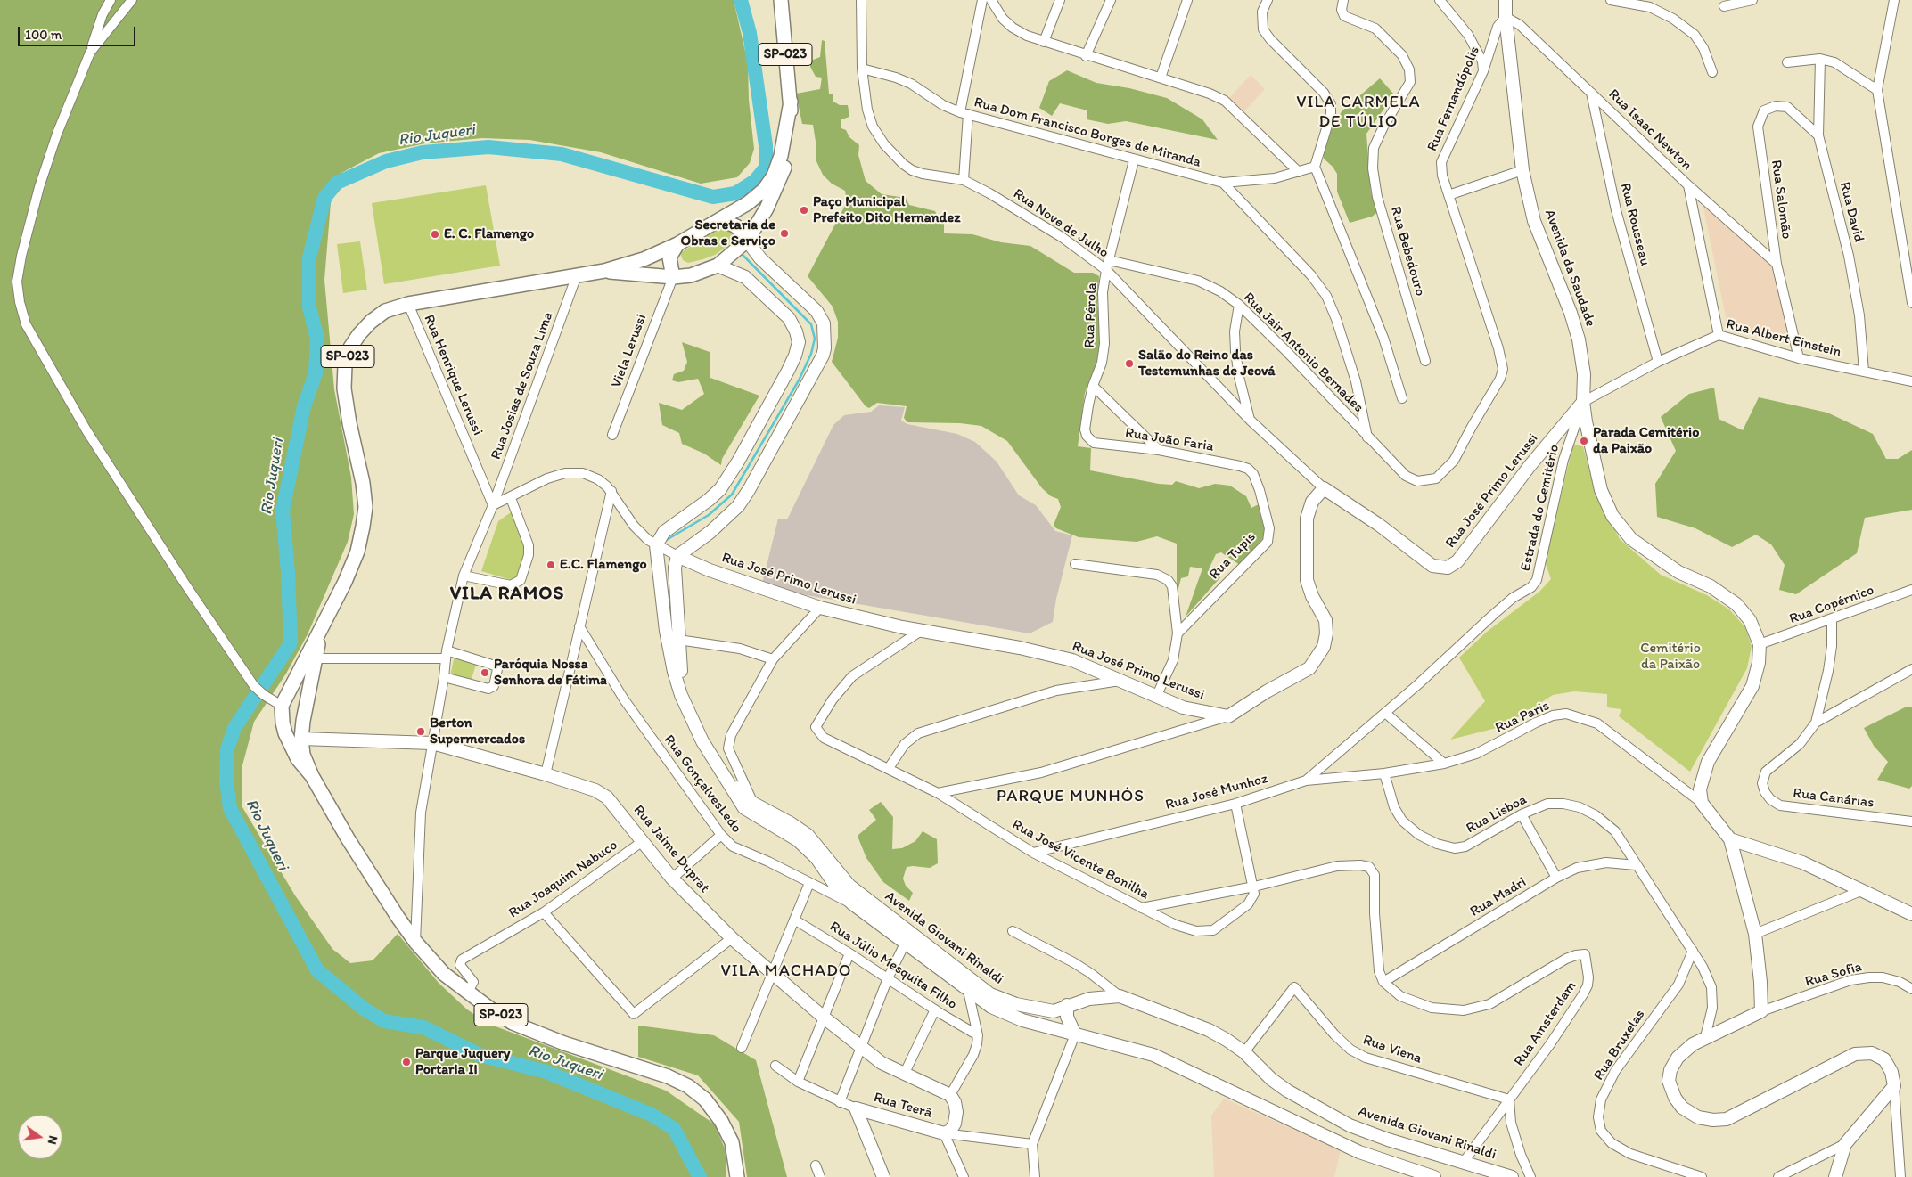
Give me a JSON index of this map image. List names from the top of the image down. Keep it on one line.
{"streets":{"main road":["SP-023"],"street":["Rua Fernandópolis","Rua Isaac Newton","Rua Dom Francisco Borges de Miranda","Rua Salomão","Rua David","Rua Nove de Julho","Rua Rousseau","Rua Bebedouro","Avenida da Saudade","Rua Pérola","Rua Albert Einstein","Viela Lerussi","Rua Jair Antonio Bernades","Rua Henrique Lerussi","Rua Josias de Souza Lima","Rua João Faria","Rua José Primo Lerussi","Estrada do Cemitério","Rua Tupis","Rua Copérnico","Rua Paris","Rua GonçalvesLedo","Rua José Munhoz","Rua Canárias","Rua Lisboa","Rua Jaime Duprat","Rua José Vicente Bonilha","Rua Joaquim Nabuco","Rua Madri","Avenida Giovani Rinaldi","Rua Júlio Mesquita Filho","Rua Sofia","Rua Amsterdam","Rua Bruxelas","Rua Viena","Rua Teerã"]},"crossings":[["SP-023","Viela Lerussi"],["SP-023","Rua Henrique Lerussi"],["SP-023","Rua Josias de Souza Lima"],["SP-023","Rua Jaime Duprat"],["SP-023","Rua Joaquim Nabuco"],["Rua Fernandópolis","Rua Isaac Newton"],["Rua Fernandópolis","Avenida da Saudade"],["Rua Fernandópolis","Rua Jair Antonio Bernades"],["Rua Isaac Newton","Rua Salomão"],["Rua Isaac Newton","Rua Rousseau"],["Rua Isaac Newton","Avenida da Saudade"],["Rua Dom Francisco Borges de Miranda","Rua Nove de Julho"],["Rua Dom Francisco Borges de Miranda","Rua Pérola"],["Rua Salomão","Rua David"],["Rua Salomão","Rua Albert Einstein"],["Rua David","Rua Albert Einstein"],["Rua Nove de Julho","Rua Pérola"],["Rua Nove de Julho","Rua José Primo Lerussi"],["Rua Rousseau","Rua Albert Einstein"],["Avenida da Saudade","Rua Albert Einstein"],["Avenida da Saudade","Rua José Primo Lerussi"],["Avenida da Saudade","Estrada do Cemitério"],["Avenida da Saudade","Rua Copérnico"],["Avenida da Saudade","Rua Paris"],["Rua Pérola","Rua Jair Antonio Bernades"],["Rua Pérola","Rua João Faria"],["Rua Albert Einstein","Rua José Primo Lerussi"],["Rua Albert Einstein","Estrada do Cemitério"],["Rua Henrique Lerussi","Rua Josias de Souza Lima"],["Rua Henrique Lerussi","Rua José Primo Lerussi"],["Rua Josias de Souza Lima","Rua José Primo Lerussi"],["Rua Josias de Souza Lima","Rua Jaime Duprat"],["Rua João Faria","Rua Tupis"],["Rua José Primo Lerussi","Estrada do Cemitério"],["Rua José Primo Lerussi","Rua José Vicente Bonilha"],["Rua José Primo Lerussi","Avenida Giovani Rinaldi"],["Estrada do Cemitério","Rua José Munhoz"],["Rua Copérnico","Rua Canárias"],["Rua Paris","Rua José Munhoz"],["Rua Paris","Rua Lisboa"],["Rua GonçalvesLedo","Avenida Giovani Rinaldi"],["Rua José Munhoz","Rua José Vicente Bonilha"],["Rua Lisboa","Rua Madri"],["Rua Lisboa","Rua Bruxelas"],["Rua Jaime Duprat","Rua Joaquim Nabuco"],["Rua Madri","Rua Amsterdam"],["Avenida Giovani Rinaldi","Rua Amsterdam"],["Avenida Giovani Rinaldi","Rua Viena"],["Rua Amsterdam","Rua Viena"]],"districts":["VILA CARMELA DE TÚLIO","VILA RAMOS","PARQUE MUNHÓS","VILA MACHADO"],"water":["Rio Juqueri"],"parks":["Cemitério da Paixão"],"places":["Paço Municipal Prefeito Dito Hernandez","Secretaria de Obras e Serviço","E. C. Flamengo","Salão do Reino das Testemunhas de Jeová","Parada Cemitério da Paixão","E.C. Flamengo","Paróquia Nossa Senhora de Fátima","Berton Supermercados","Parque Juquery Portaria II"],"scale_bar":"100 m","north":"right"}
